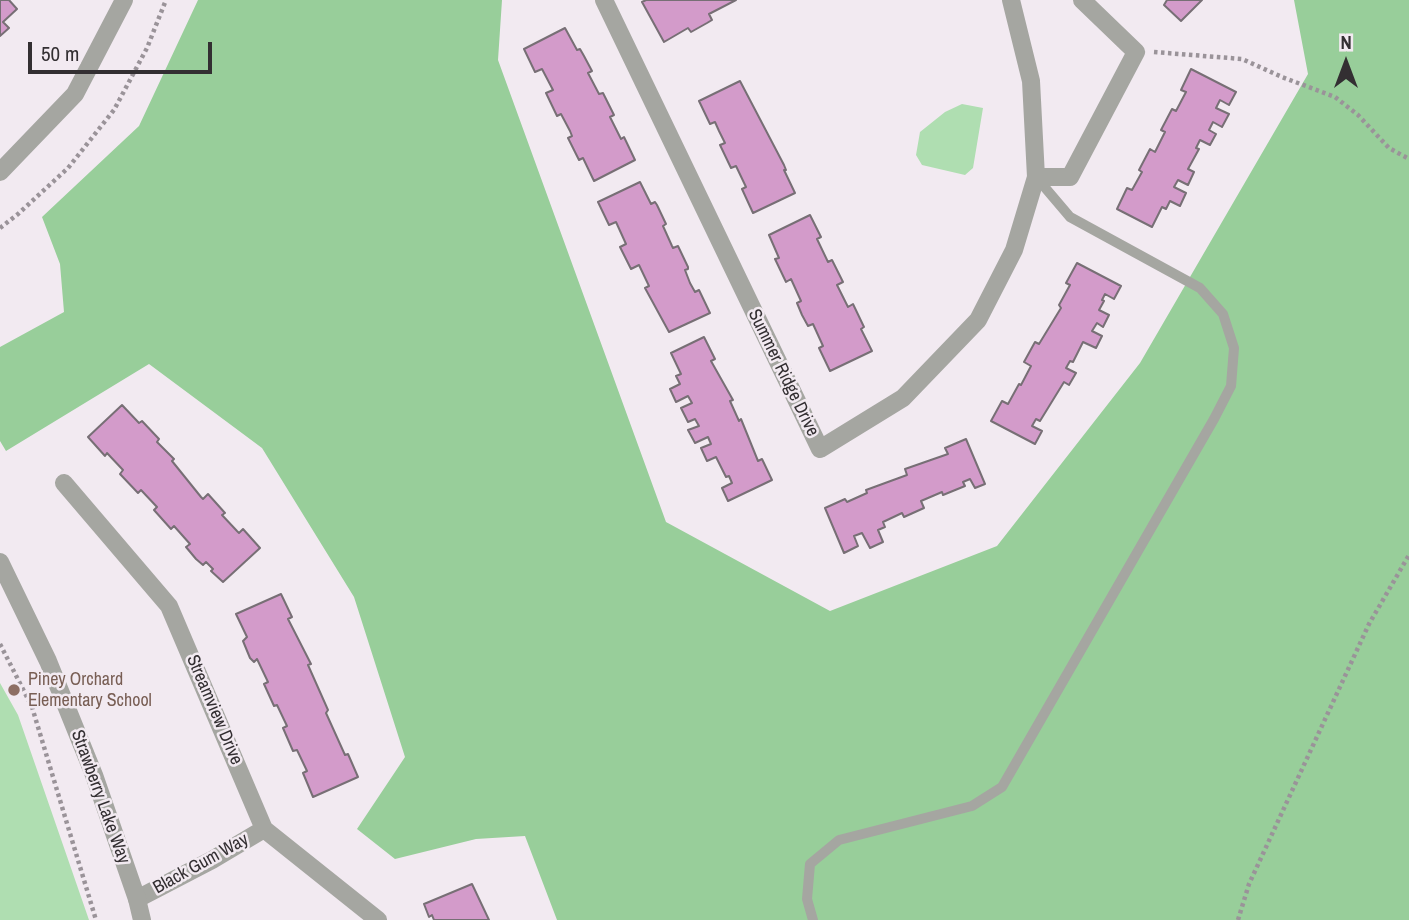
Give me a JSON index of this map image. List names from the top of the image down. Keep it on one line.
{"streets":{"street":["Summer Ridge Drive","Streamview Drive","Strawberry Lake Way","Black Gum Way"]},"crossings":[["Streamview Drive","Black Gum Way"],["Strawberry Lake Way","Black Gum Way"]],"places":["Piney Orchard Elementary School"],"scale_bar":"50 m","north":"top"}
